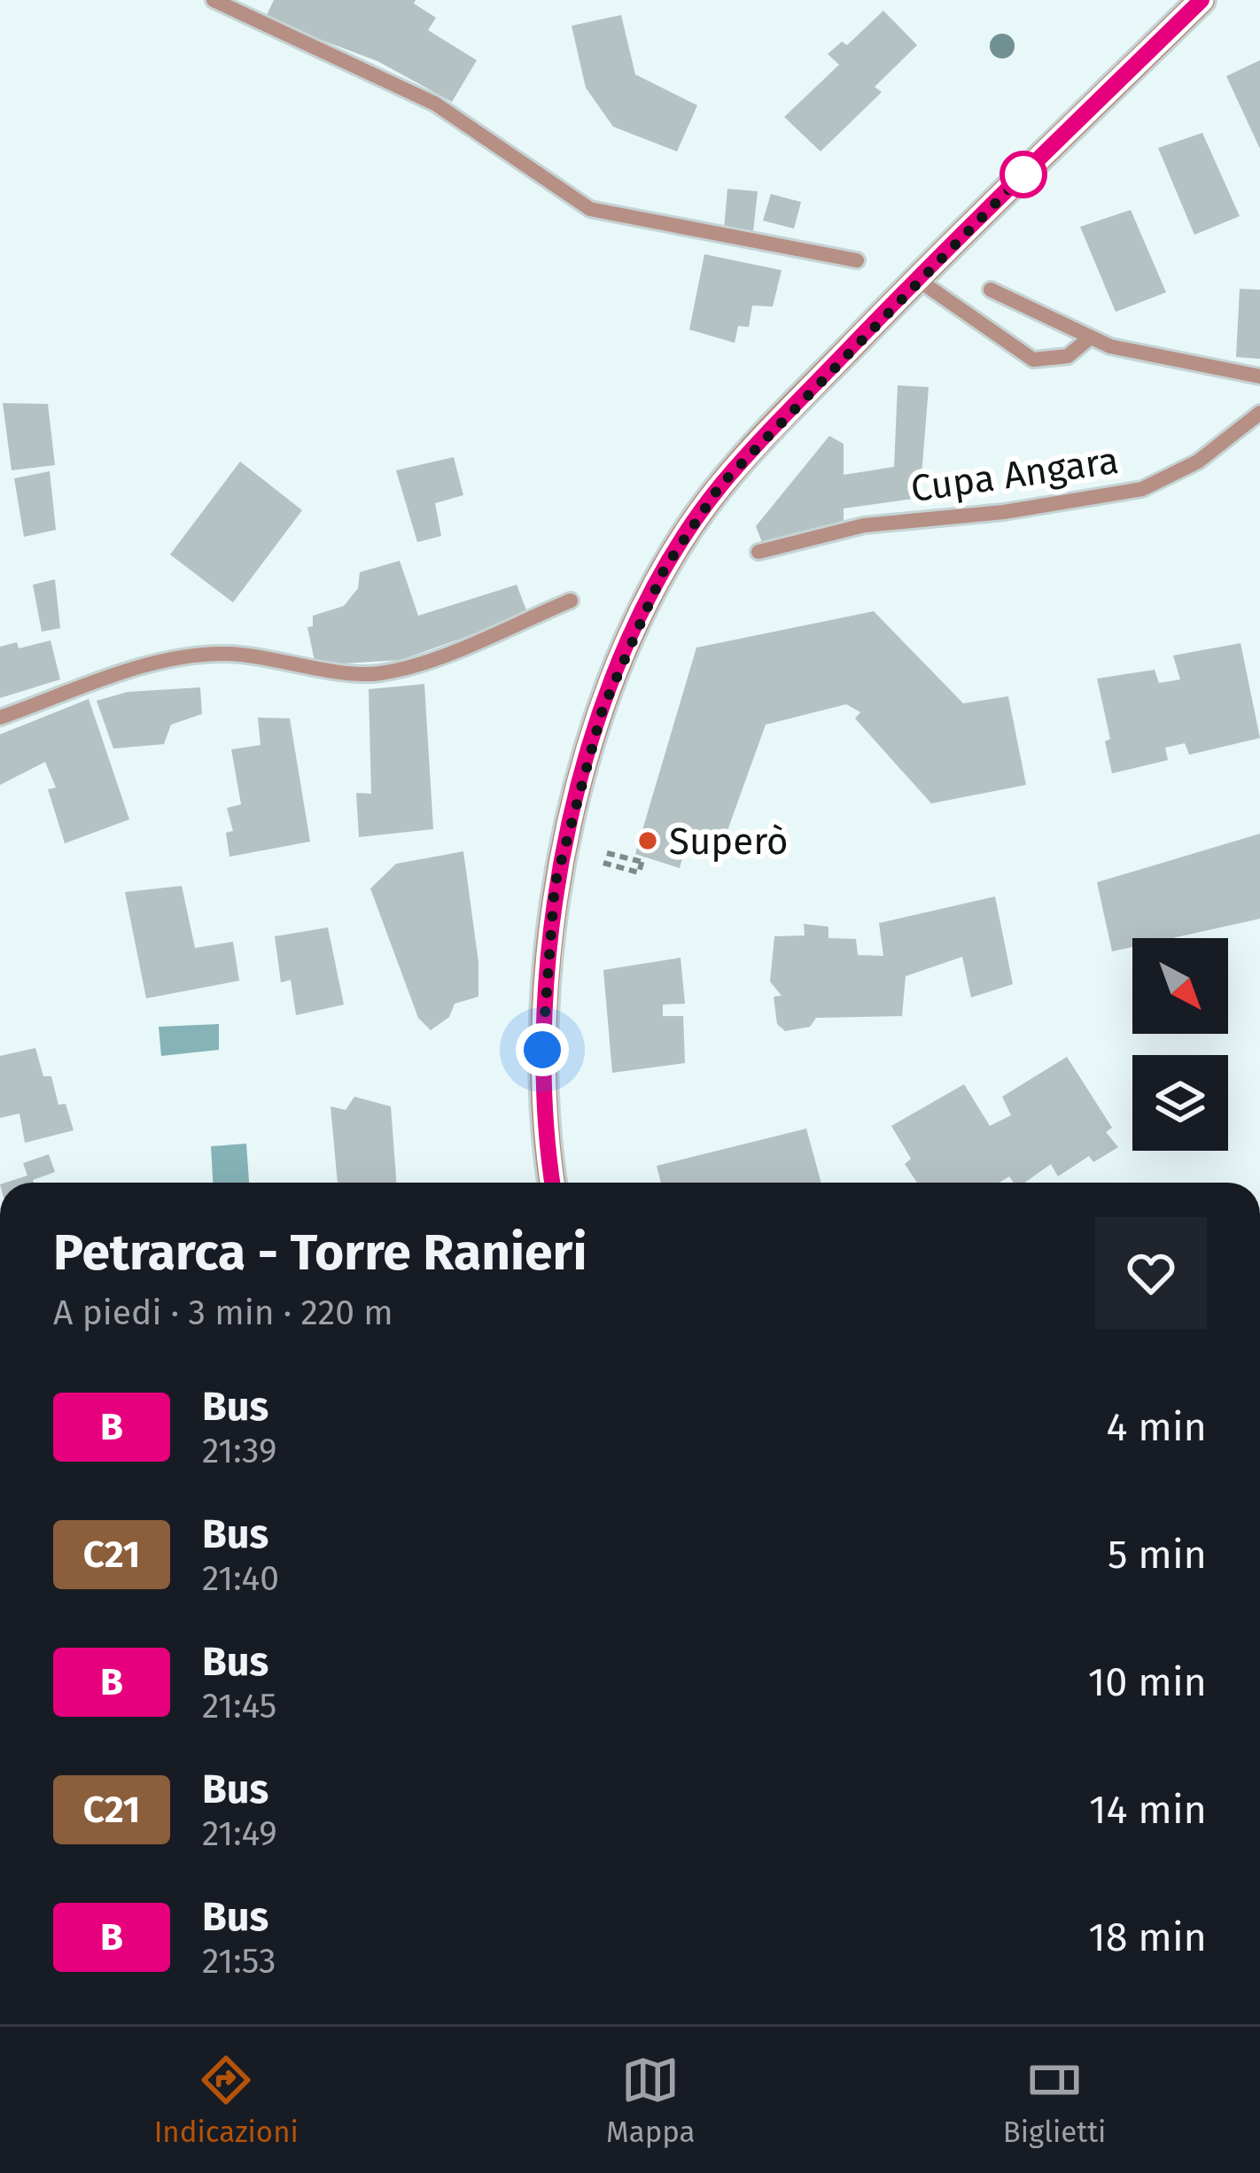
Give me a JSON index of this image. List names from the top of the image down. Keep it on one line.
{"streets":{"lane":["Cupa Angara"]},"places":["Superò"],"lines":["bus line B"],"north":"bottom right","page":{"heading":["Petrarca - Torre Ranieri","A piedi · 3 min · 220 m"],"list":[{"mark":"B","name":"Bus","note":"21:39","value":"4 min"},{"mark":"C21","name":"Bus","note":"21:40","value":"5 min"},{"mark":"B","name":"Bus","note":"21:45","value":"10 min"},{"mark":"C21","name":"Bus","note":"21:49","value":"14 min"},{"mark":"B","name":"Bus","note":"21:53","value":"18 min"}],"tabs":["Indicazioni","Mappa","Biglietti"]}}
